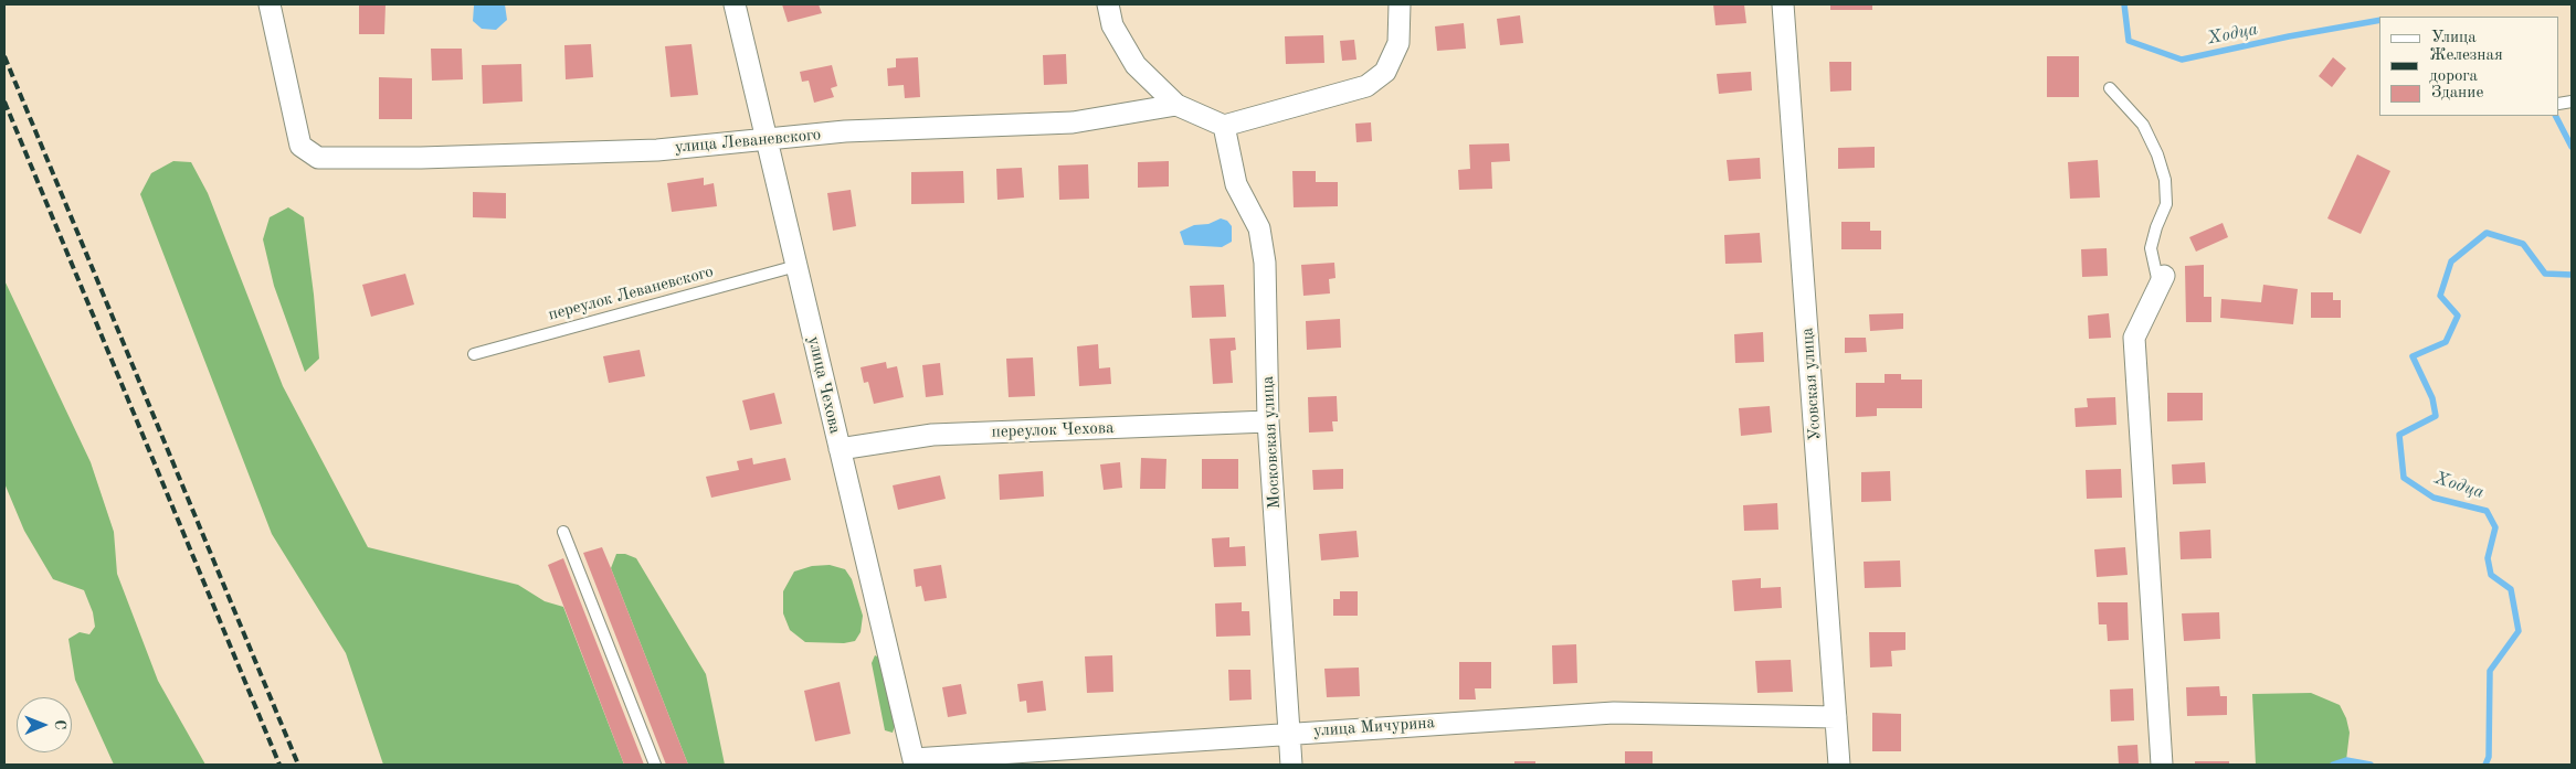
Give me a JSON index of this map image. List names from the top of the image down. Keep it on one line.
{"streets":{"street":["улица Леваневского","Усовская улица","улица Чехова","переулок Чехова","Московская улица","улица Мичурина"],"lane":["переулок Леваневского"]},"crossings":[["улица Леваневского","улица Чехова"],["переулок Леваневского","улица Чехова"],["Усовская улица","улица Мичурина"],["улица Чехова","переулок Чехова"],["улица Чехова","улица Мичурина"],["переулок Чехова","Московская улица"],["Московская улица","улица Мичурина"]],"water":["Ходца"],"legend":["Улица","Железная дорога","Здание"],"north":"right"}
